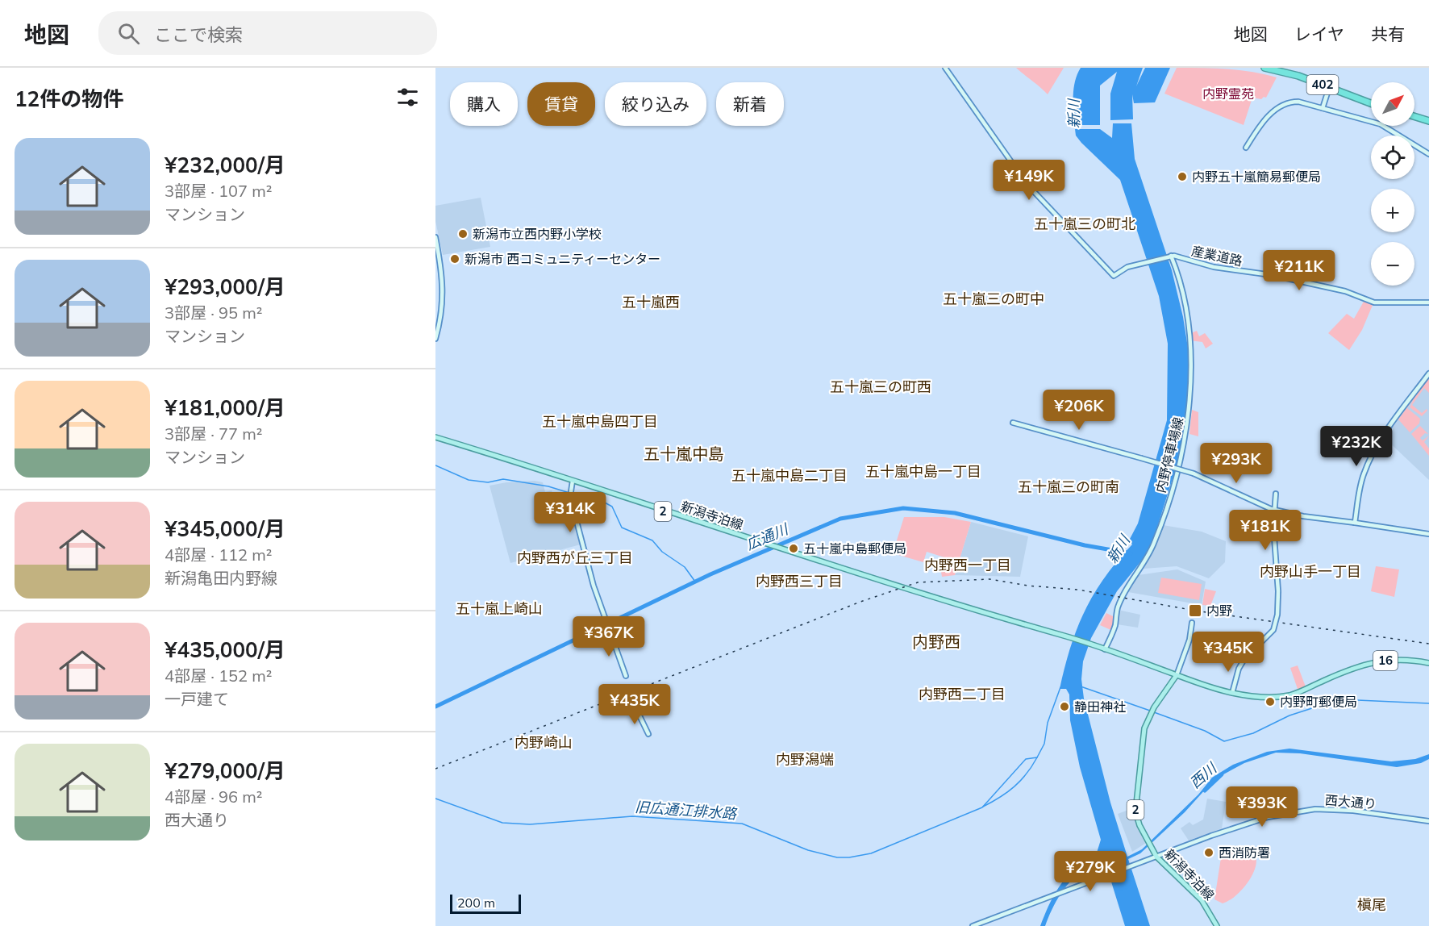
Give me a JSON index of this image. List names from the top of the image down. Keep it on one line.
{"streets":{"highway":["402"],"main road":["2","新潟寺泊線","16"],"street":["産業道路","内野停車場線","西大通り"]},"crossings":[["産業道路","内野停車場線"],["内野停車場線","2"],["内野停車場線","新潟寺泊線"],["2","新潟寺泊線"],["2","16"],["新潟寺泊線","16"],["新潟寺泊線","西大通り"]],"districts":["五十嵐三の町北","五十嵐三の町中","五十嵐西","五十嵐三の町西","五十嵐中島四丁目","五十嵐中島","五十嵐中島一丁目","五十嵐中島二丁目","五十嵐三の町南","内野西が丘三丁目","内野西一丁目","内野山手一丁目","内野西三丁目","五十嵐上崎山","内野西","内野西二丁目","内野崎山","内野潟端","槇尾"],"water":["新川","広通川","西川","旧広通江排水路"],"parks":["内野霊苑"],"places":{"other":["内野五十嵐簡易郵便局","新潟市立西内野小学校","新潟市 西コミュニティーセンター","五十嵐中島郵便局","内野町郵便局","静田神社","西消防署"],"transit":["内野"]},"scale_bar":"200 m","north":"top right","page":{"header":"地図","search":"ここで検索","nav":["地図","レイヤ","共有"],"heading":"12件の物件","map_buttons":["+","−"],"chip":["購入","賃貸","絞り込み","新着"],"list":[{"name":"¥232,000/月","note":"3部屋 · 107 m² · マンション"},{"name":"¥293,000/月","note":"3部屋 · 95 m² · マンション"},{"name":"¥181,000/月","note":"3部屋 · 77 m² · マンション"},{"name":"¥345,000/月","note":"4部屋 · 112 m² · 新潟亀田内野線"},{"name":"¥435,000/月","note":"4部屋 · 152 m² · 一戸建て"},{"name":"¥279,000/月","note":"4部屋 · 96 m² · 西大通り"}],"price":["¥149K","¥211K","¥206K","¥232K","¥293K","¥314K","¥181K","¥367K","¥345K","¥435K","¥393K","¥279K"],"scale":"200 m"}}
